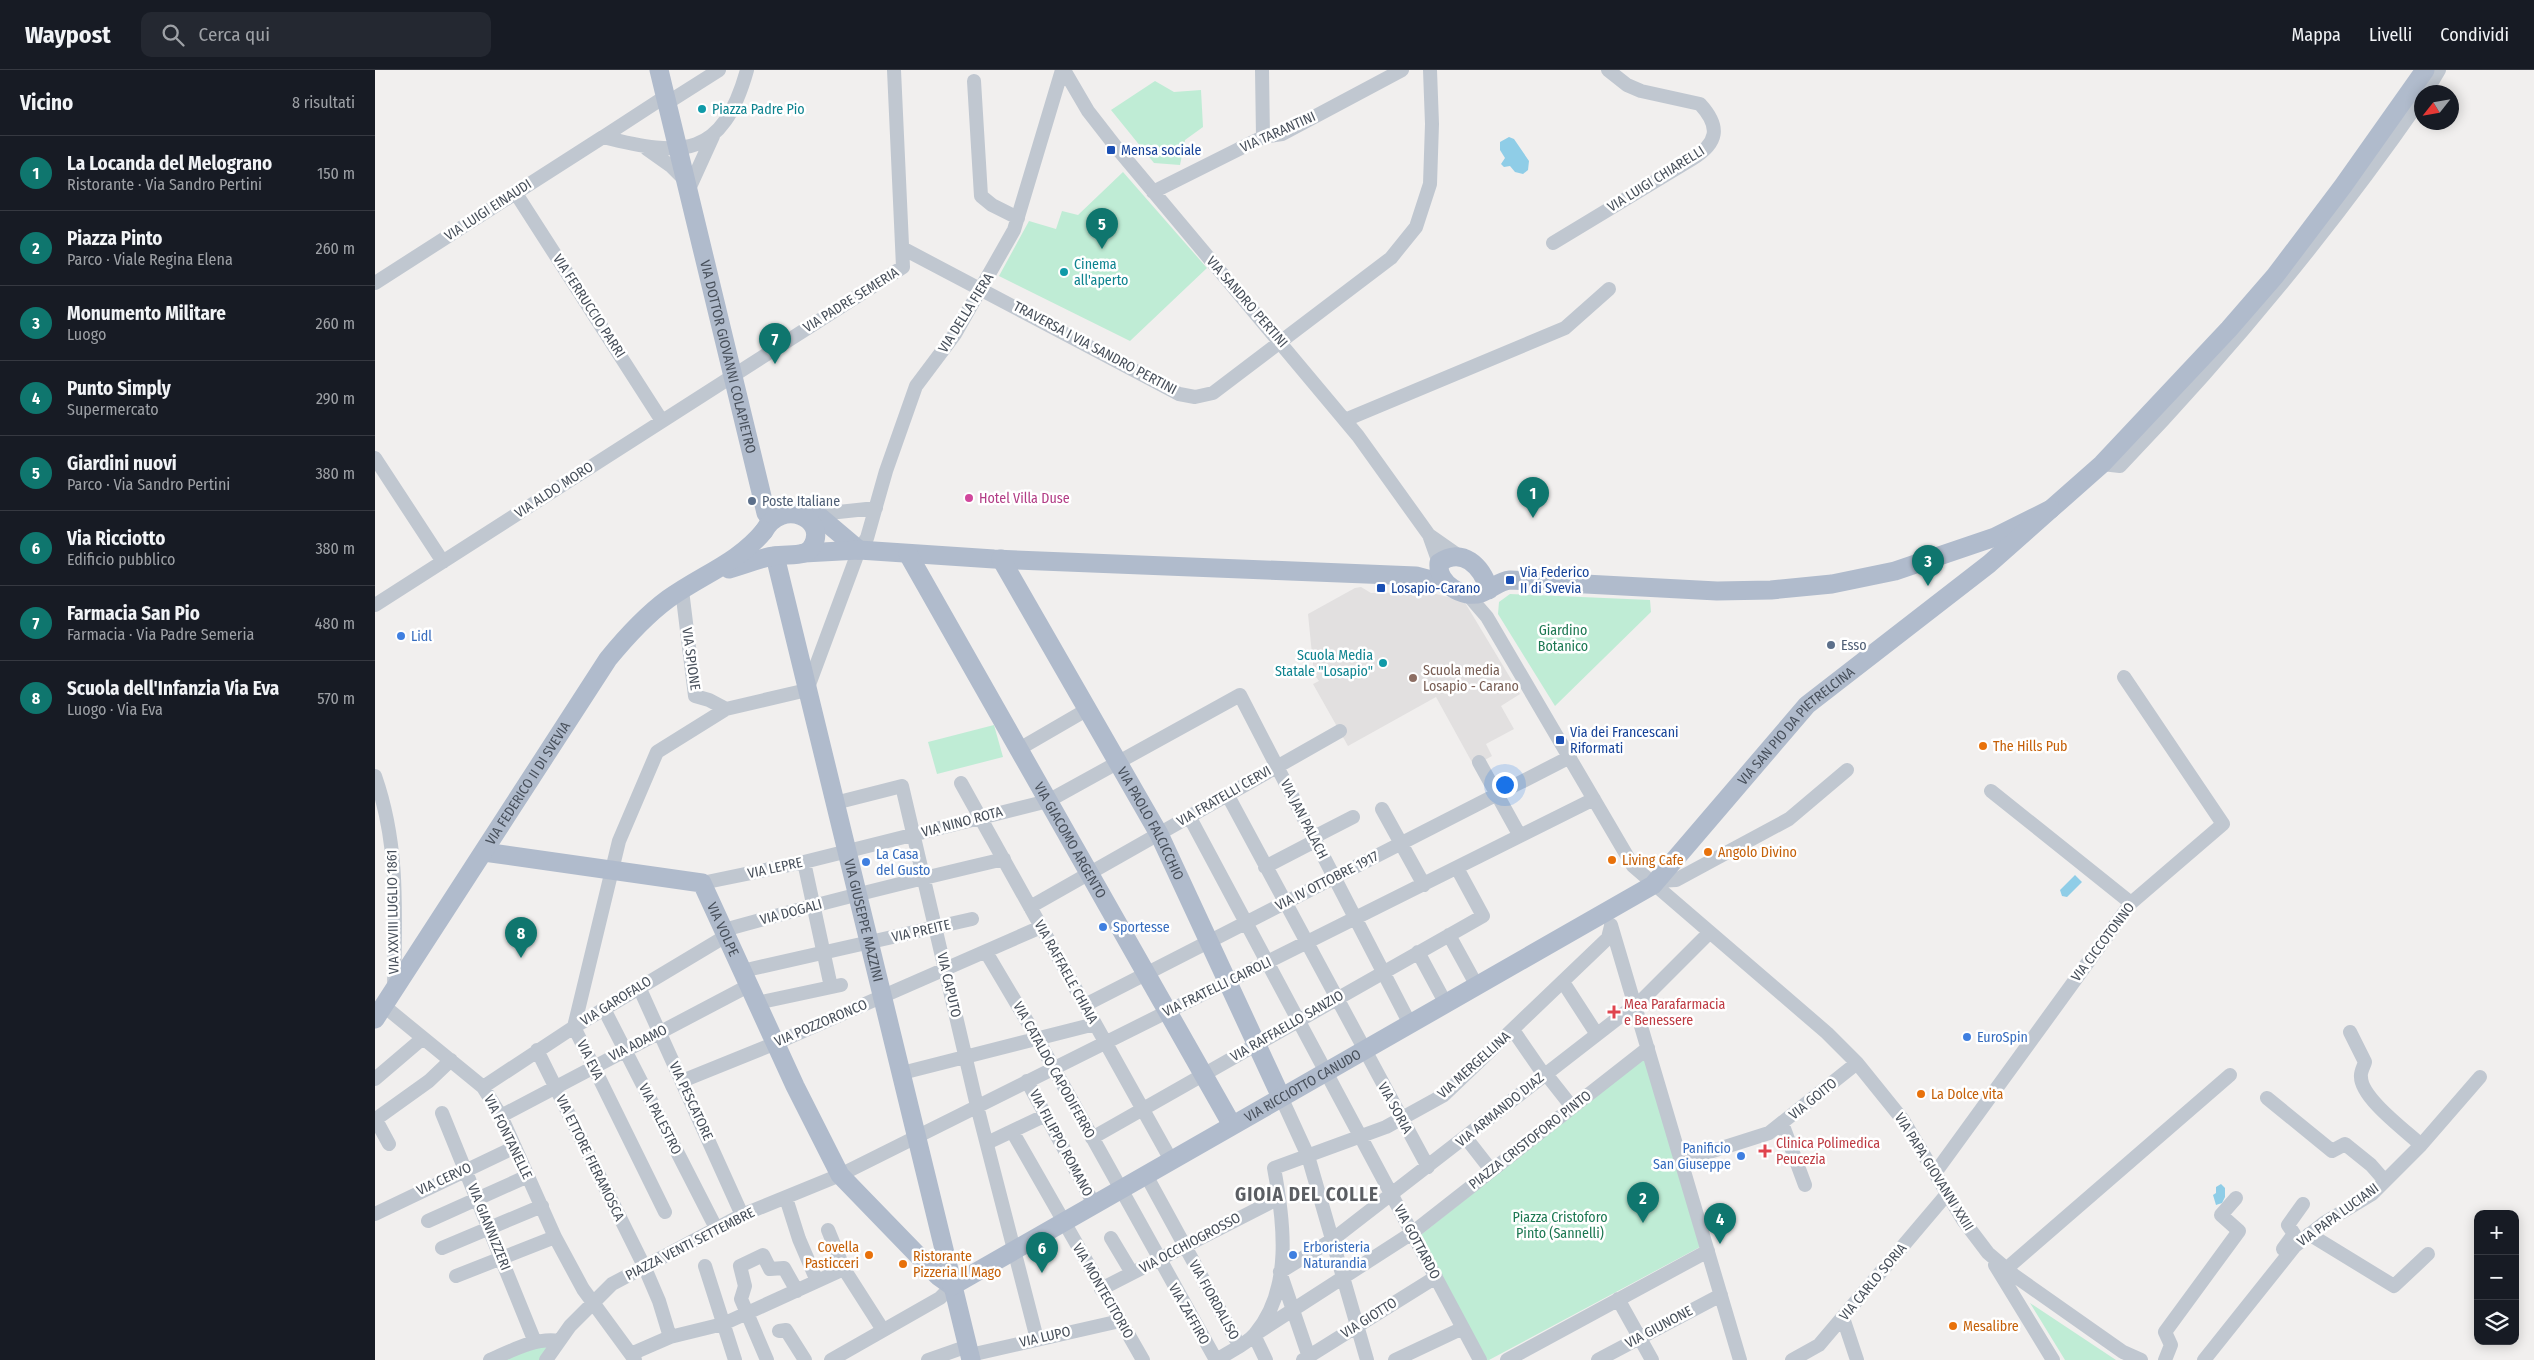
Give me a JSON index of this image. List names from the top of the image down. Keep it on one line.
{"streets":{"main road":["VIA DOTTOR GIOVANNI COLAPIETRO","VIA SAN PIO DA PIETRELCINA","VIA FEDERICO II DI SVEVIA","VIA PAOLO FALCICCHIO","VIA GIACOMO ARGENTO","VIA GIUSEPPE MAZZINI","VIA VOLPE","VIA RICCIOTTO CANUDO"],"street":["VIA TARANTINI","VIA LUIGI CHIARELLI","VIA LUIGI EINAUDI","VIA PADRE SEMERIA","VIA SANDRO PERTINI","VIA FERRUCCIO PARRI","VIA DELLA FIERA","TRAVERSA I VIA SANDRO PERTINI","VIA ALDO MORO","VIA SPIONE","VIA FRATELLI CERVI","VIA JAN PALACH","VIA NINO ROTA","VIA LEPRE","VIA IV OTTOBRE 1917","VIA XXVIII LUGLIO 1861","VIA DOGALI","VIA PREITE","VIA CICCOTONNO","VIA RAFFAELE CHIAIA","VIA CAPUTO","VIA FRATELLI CAIROLI","VIA GAROFALO","VIA POZZORONCO","VIA RAFFAELLO SANZIO","VIA ADAMO","VIA EVA","VIA MERGELLINA","VIA CATALDO CAPODIFERRO","VIA GOITO","VIA PESCATORE","VIA SORIA","VIA ARMANDO DIAZ","VIA PALESTRO","VIA FONTANELLE","PIAZZA CRISTOFORO PINTO","VIA FILIPPO ROMANO","VIA ETTORE FIERAMOSCA","VIA PAPA GIOVANNI XXIII","VIA CERVO","VIA PAPA LUCIANI","VIA GIANNIZZERI","VIA GOTTARDO","VIA OCCHIOGROSSO","PIAZZA VENTI SETTEMBRE","VIA CARLO SORIA","VIA MONTECITORIO","VIA FIORDALISO","VIA ZAFFIRO","VIA GIOTTO","VIA GIUNONE","VIA LUPO"]},"crossings":[["VIA TARANTINI","VIA SANDRO PERTINI"],["VIA LUIGI EINAUDI","VIA FERRUCCIO PARRI"],["VIA LUIGI EINAUDI","VIA DOTTOR GIOVANNI COLAPIETRO"],["VIA PADRE SEMERIA","TRAVERSA I VIA SANDRO PERTINI"],["VIA PADRE SEMERIA","VIA DOTTOR GIOVANNI COLAPIETRO"],["VIA PADRE SEMERIA","VIA ALDO MORO"],["VIA SANDRO PERTINI","VIA DELLA FIERA"],["VIA SANDRO PERTINI","TRAVERSA I VIA SANDRO PERTINI"],["VIA FERRUCCIO PARRI","VIA ALDO MORO"],["VIA DELLA FIERA","TRAVERSA I VIA SANDRO PERTINI"],["VIA DELLA FIERA","VIA GIUSEPPE MAZZINI"],["VIA DELLA FIERA","VIA EVA"],["VIA DOTTOR GIOVANNI COLAPIETRO","VIA ALDO MORO"],["VIA DOTTOR GIOVANNI COLAPIETRO","VIA FEDERICO II DI SVEVIA"],["VIA DOTTOR GIOVANNI COLAPIETRO","VIA GIUSEPPE MAZZINI"],["VIA SPIONE","VIA FEDERICO II DI SVEVIA"],["VIA SPIONE","VIA EVA"],["VIA SAN PIO DA PIETRELCINA","VIA RICCIOTTO CANUDO"],["VIA SAN PIO DA PIETRELCINA","VIA PAPA GIOVANNI XXIII"],["VIA FEDERICO II DI SVEVIA","VIA XXVIII LUGLIO 1861"],["VIA FEDERICO II DI SVEVIA","VIA GIUSEPPE MAZZINI"],["VIA FEDERICO II DI SVEVIA","VIA FONTANELLE"],["VIA FRATELLI CERVI","VIA JAN PALACH"],["VIA FRATELLI CERVI","VIA PAOLO FALCICCHIO"],["VIA FRATELLI CERVI","VIA GIACOMO ARGENTO"],["VIA FRATELLI CERVI","VIA RAFFAELE CHIAIA"],["VIA FRATELLI CERVI","VIA SORIA"],["VIA FRATELLI CERVI","VIA GOTTARDO"],["VIA JAN PALACH","VIA NINO ROTA"],["VIA JAN PALACH","VIA IV OTTOBRE 1917"],["VIA JAN PALACH","VIA FRATELLI CAIROLI"],["VIA JAN PALACH","VIA RAFFAELLO SANZIO"],["VIA JAN PALACH","VIA RICCIOTTO CANUDO"],["VIA NINO ROTA","VIA PAOLO FALCICCHIO"],["VIA NINO ROTA","VIA GIACOMO ARGENTO"],["VIA NINO ROTA","VIA LEPRE"],["VIA NINO ROTA","VIA GIUSEPPE MAZZINI"],["VIA NINO ROTA","VIA RAFFAELE CHIAIA"],["VIA NINO ROTA","VIA CAPUTO"],["VIA PAOLO FALCICCHIO","VIA IV OTTOBRE 1917"],["VIA PAOLO FALCICCHIO","VIA FRATELLI CAIROLI"],["VIA PAOLO FALCICCHIO","VIA RAFFAELLO SANZIO"],["VIA PAOLO FALCICCHIO","VIA RICCIOTTO CANUDO"],["VIA GIACOMO ARGENTO","VIA IV OTTOBRE 1917"],["VIA GIACOMO ARGENTO","VIA FRATELLI CAIROLI"],["VIA GIACOMO ARGENTO","VIA RAFFAELLO SANZIO"],["VIA GIACOMO ARGENTO","VIA RICCIOTTO CANUDO"],["VIA LEPRE","VIA GIUSEPPE MAZZINI"],["VIA LEPRE","VIA VOLPE"],["VIA IV OTTOBRE 1917","VIA RAFFAELE CHIAIA"],["VIA IV OTTOBRE 1917","VIA SORIA"],["VIA IV OTTOBRE 1917","VIA GOTTARDO"],["VIA DOGALI","VIA GIUSEPPE MAZZINI"],["VIA DOGALI","VIA VOLPE"],["VIA DOGALI","VIA RAFFAELE CHIAIA"],["VIA DOGALI","VIA CAPUTO"],["VIA DOGALI","VIA GAROFALO"],["VIA GIUSEPPE MAZZINI","VIA VOLPE"],["VIA GIUSEPPE MAZZINI","VIA PREITE"],["VIA GIUSEPPE MAZZINI","VIA CAPUTO"],["VIA GIUSEPPE MAZZINI","VIA FRATELLI CAIROLI"],["VIA GIUSEPPE MAZZINI","VIA POZZORONCO"],["VIA GIUSEPPE MAZZINI","VIA EVA"],["VIA GIUSEPPE MAZZINI","VIA RICCIOTTO CANUDO"],["VIA GIUSEPPE MAZZINI","VIA LUPO"],["VIA VOLPE","VIA FRATELLI CAIROLI"],["VIA VOLPE","VIA GAROFALO"],["VIA VOLPE","VIA POZZORONCO"],["VIA VOLPE","VIA ADAMO"],["VIA VOLPE","VIA RICCIOTTO CANUDO"],["VIA VOLPE","PIAZZA VENTI SETTEMBRE"],["VIA PREITE","VIA CAPUTO"],["VIA PREITE","VIA ADAMO"],["VIA CICCOTONNO","VIA PAPA GIOVANNI XXIII"],["VIA RAFFAELE CHIAIA","VIA FRATELLI CAIROLI"],["VIA RAFFAELE CHIAIA","VIA POZZORONCO"],["VIA RAFFAELE CHIAIA","VIA RAFFAELLO SANZIO"],["VIA RAFFAELE CHIAIA","VIA RICCIOTTO CANUDO"],["VIA CAPUTO","VIA FRATELLI CAIROLI"],["VIA CAPUTO","VIA POZZORONCO"],["VIA CAPUTO","VIA RICCIOTTO CANUDO"],["VIA CAPUTO","VIA LUPO"],["VIA FRATELLI CAIROLI","VIA RAFFAELLO SANZIO"],["VIA FRATELLI CAIROLI","VIA CATALDO CAPODIFERRO"],["VIA FRATELLI CAIROLI","VIA SORIA"],["VIA FRATELLI CAIROLI","VIA FILIPPO ROMANO"],["VIA FRATELLI CAIROLI","VIA GOTTARDO"],["VIA FRATELLI CAIROLI","PIAZZA VENTI SETTEMBRE"],["VIA GAROFALO","VIA EVA"],["VIA GAROFALO","VIA PESCATORE"],["VIA GAROFALO","VIA PALESTRO"],["VIA GAROFALO","VIA FONTANELLE"],["VIA GAROFALO","VIA ETTORE FIERAMOSCA"],["VIA POZZORONCO","VIA CATALDO CAPODIFERRO"],["VIA POZZORONCO","VIA PESCATORE"],["VIA RAFFAELLO SANZIO","VIA CATALDO CAPODIFERRO"],["VIA RAFFAELLO SANZIO","VIA SORIA"],["VIA RAFFAELLO SANZIO","VIA GOTTARDO"],["VIA ADAMO","VIA EVA"],["VIA ADAMO","VIA PESCATORE"],["VIA ADAMO","VIA PALESTRO"],["VIA ADAMO","VIA FONTANELLE"],["VIA ADAMO","VIA ETTORE FIERAMOSCA"],["VIA MERGELLINA","VIA RICCIOTTO CANUDO"],["VIA MERGELLINA","VIA SORIA"],["VIA MERGELLINA","VIA GOTTARDO"],["VIA MERGELLINA","VIA OCCHIOGROSSO"],["VIA CATALDO CAPODIFERRO","VIA RICCIOTTO CANUDO"],["VIA CATALDO CAPODIFERRO","VIA ZAFFIRO"],["VIA RICCIOTTO CANUDO","VIA SORIA"],["VIA RICCIOTTO CANUDO","VIA FILIPPO ROMANO"],["VIA RICCIOTTO CANUDO","VIA PAPA GIOVANNI XXIII"],["VIA RICCIOTTO CANUDO","VIA GOTTARDO"],["VIA RICCIOTTO CANUDO","VIA MONTECITORIO"],["VIA RICCIOTTO CANUDO","VIA FIORDALISO"],["VIA RICCIOTTO CANUDO","VIA ZAFFIRO"],["VIA GOITO","VIA PAPA GIOVANNI XXIII"],["VIA PESCATORE","PIAZZA VENTI SETTEMBRE"],["VIA SORIA","VIA ARMANDO DIAZ"],["VIA ARMANDO DIAZ","VIA PAPA GIOVANNI XXIII"],["VIA ARMANDO DIAZ","VIA GOTTARDO"],["VIA PALESTRO","PIAZZA VENTI SETTEMBRE"],["VIA FONTANELLE","VIA CERVO"],["VIA FONTANELLE","PIAZZA VENTI SETTEMBRE"],["PIAZZA CRISTOFORO PINTO","VIA GOTTARDO"],["PIAZZA CRISTOFORO PINTO","VIA FIORDALISO"],["PIAZZA CRISTOFORO PINTO","VIA ZAFFIRO"],["VIA ETTORE FIERAMOSCA","PIAZZA VENTI SETTEMBRE"],["VIA PAPA GIOVANNI XXIII","VIA CARLO SORIA"],["VIA CERVO","VIA GIANNIZZERI"],["VIA GOTTARDO","VIA GIOTTO"],["VIA OCCHIOGROSSO","VIA MONTECITORIO"],["VIA OCCHIOGROSSO","VIA FIORDALISO"],["VIA OCCHIOGROSSO","VIA ZAFFIRO"],["VIA MONTECITORIO","VIA LUPO"]],"districts":["GIOIA DEL COLLE"],"parks":["Giardino Botanico","Piazza Cristoforo Pinto (Sannelli)"],"places":{"other":["Piazza Padre Pio","Cinema all'aperto","Hotel Villa Duse","Poste Italiane","Lidl","Esso","Scuola Media Statale \"Losapio\"","Scuola media Losapio - Carano","The Hills Pub","Angolo Divino","Living Cafe","La Casa del Gusto","Sportesse","EuroSpin","La Dolce vita","Panificio San Giuseppe","Covella Pasticceri","Erboristeria Naturandia","Ristorante Pizzeria Il Mago","Mesalibre"],"transit":["Mensa sociale","Via Federico II di Svevia","Losapio-Carano","Via dei Francescani Riformati"],"health":["Mea Parafarmacia e Benessere","Clinica Polimedica Peucezia"]},"north":"bottom left","page":{"header":"Waypost","search":"Cerca qui","nav":["Mappa","Livelli","Condividi"],"heading":["Vicino","8 risultati"],"list":[{"mark":"1","name":"La Locanda del Melograno","note":"Ristorante · Via Sandro Pertini","value":"150 m"},{"mark":"2","name":"Piazza Pinto","note":"Parco · Viale Regina Elena","value":"260 m"},{"mark":"3","name":"Monumento Militare","note":"Luogo","value":"260 m"},{"mark":"4","name":"Punto Simply","note":"Supermercato","value":"290 m"},{"mark":"5","name":"Giardini nuovi","note":"Parco · Via Sandro Pertini","value":"380 m"},{"mark":"6","name":"Via Ricciotto","note":"Edificio pubblico","value":"380 m"},{"mark":"7","name":"Farmacia San Pio","note":"Farmacia · Via Padre Semeria","value":"480 m"},{"mark":"8","name":"Scuola dell'Infanzia Via Eva","note":"Luogo · Via Eva","value":"570 m"}],"pins":["5","7","1","3","8","2","4","6"],"map_buttons":["+","−"]}}
